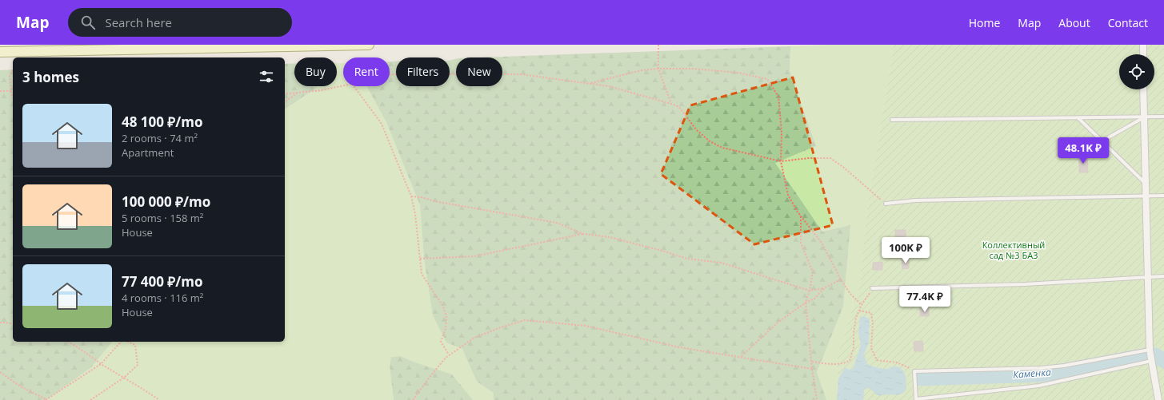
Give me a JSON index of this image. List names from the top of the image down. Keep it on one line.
{"water":["Каменка"],"parks":["Коллективный сад №3 БАЗ"],"page":{"header":"Map","search":"Search here","nav":["Home","Map","About","Contact"],"chip":["Buy","Rent","Filters","New"],"heading":"3 homes","list":[{"name":"48 100 ₽/mo","note":"2 rooms · 74 m² · Apartment"},{"name":"100 000 ₽/mo","note":"5 rooms · 158 m² · House"},{"name":"77 400 ₽/mo","note":"4 rooms · 116 m² · House"}],"price":["48.1K ₽","100K ₽","77.4K ₽"]}}
